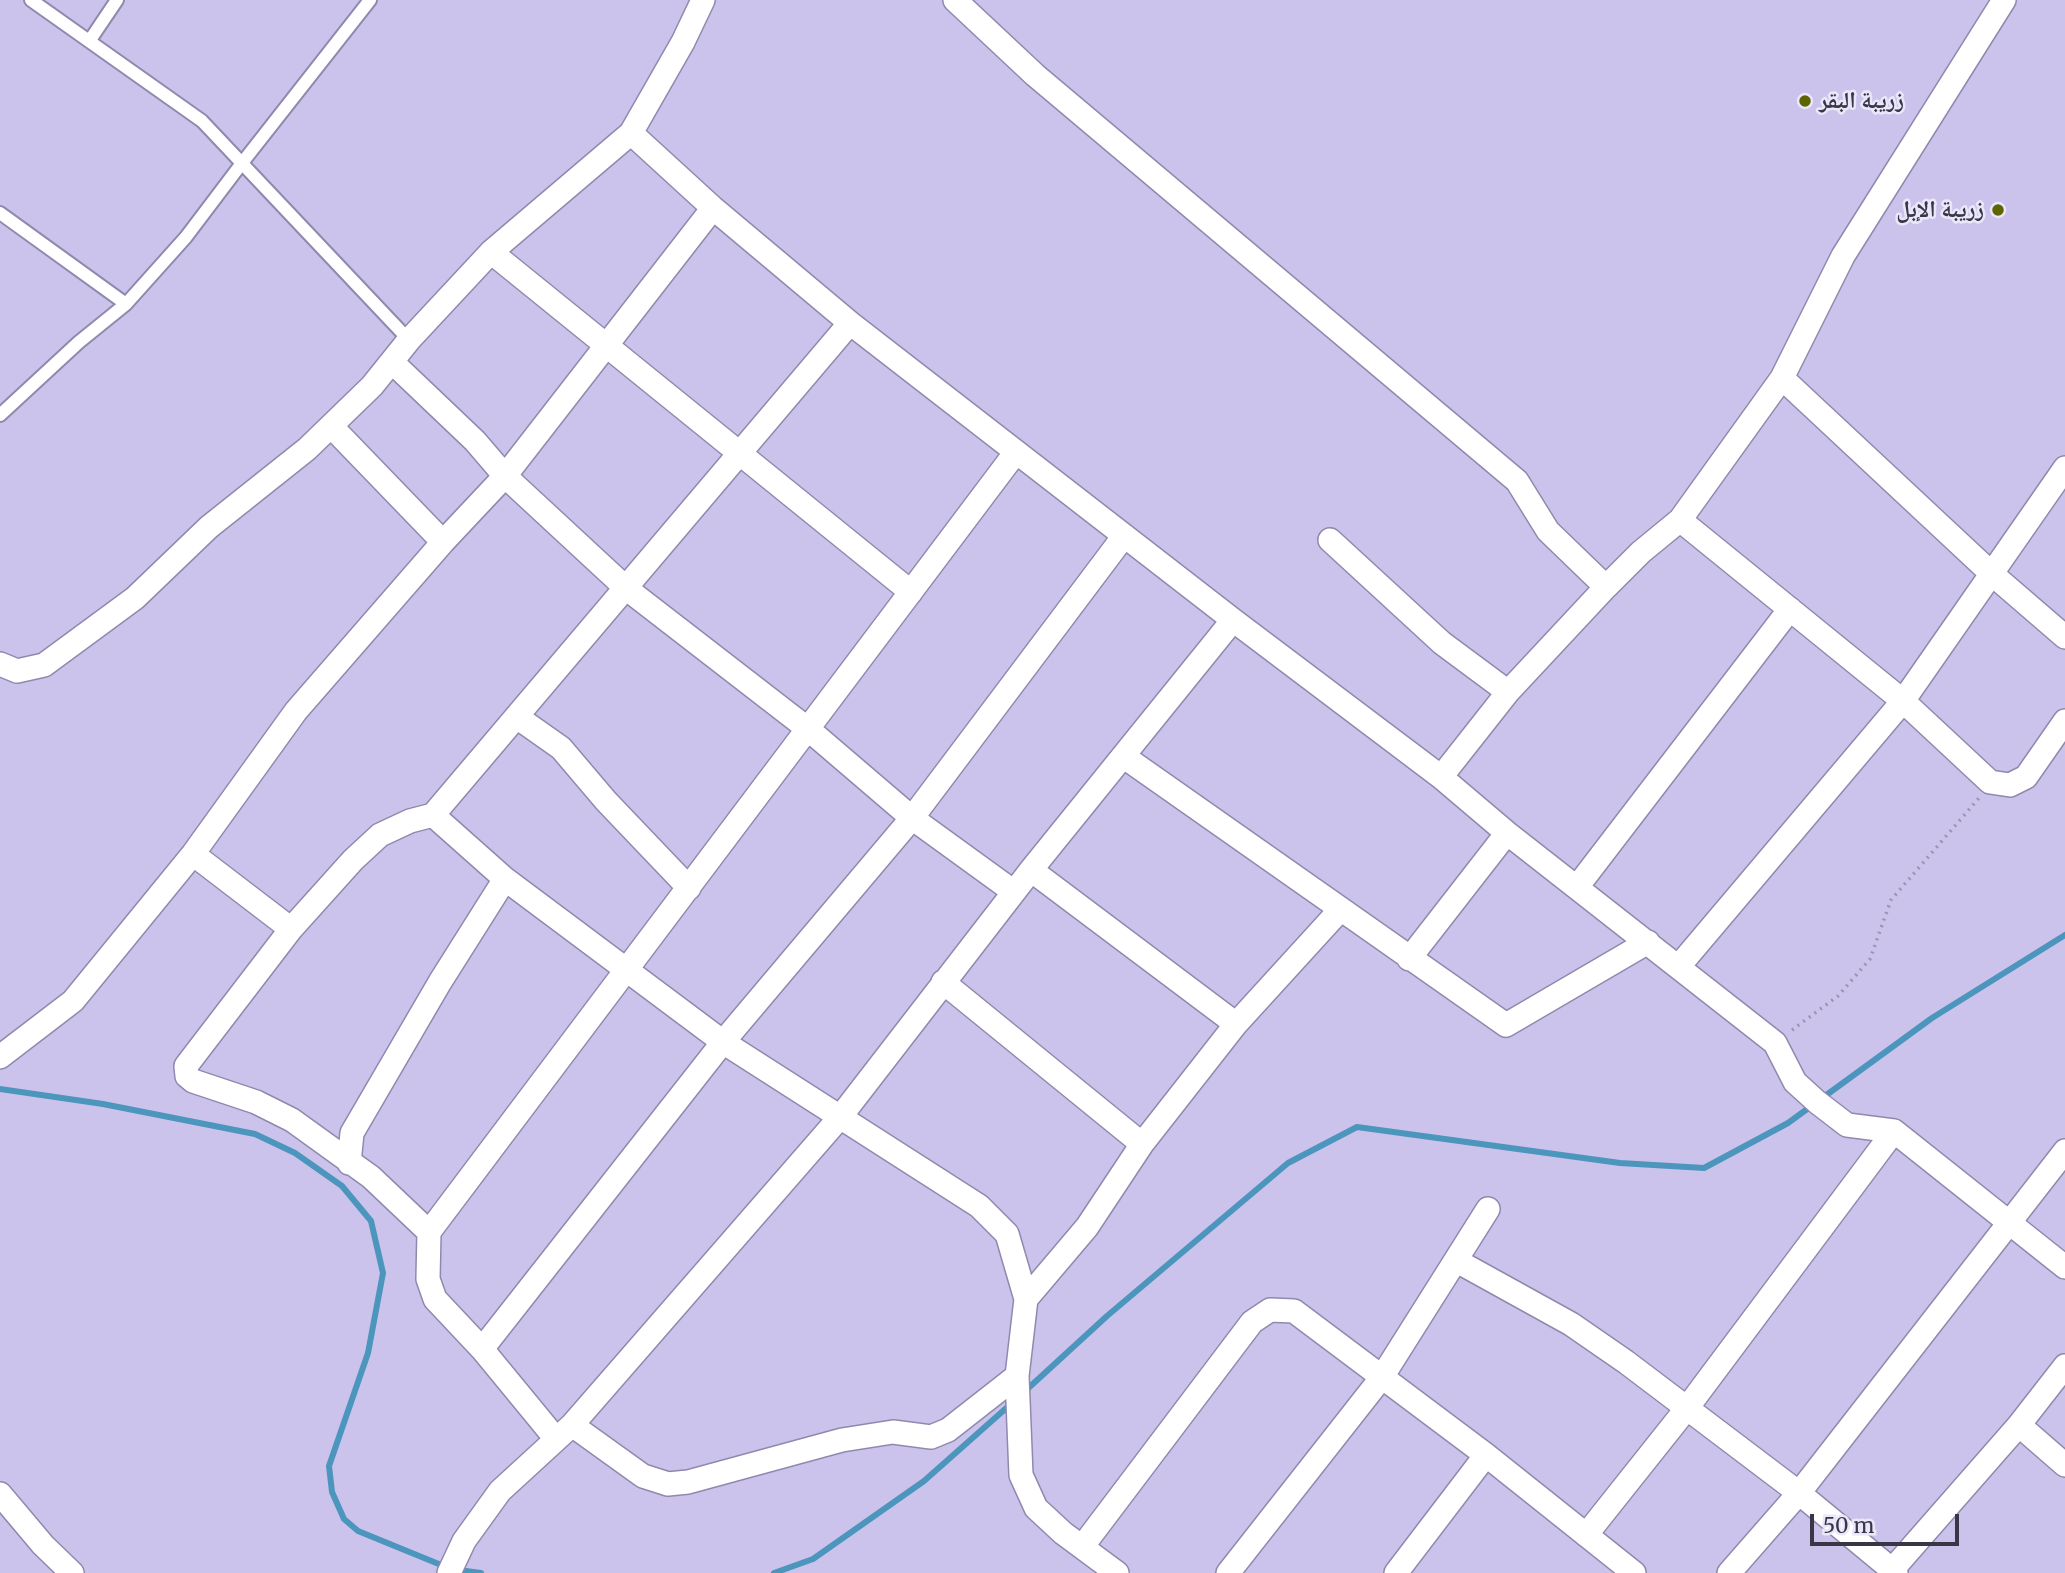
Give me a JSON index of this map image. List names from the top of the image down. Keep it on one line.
{"places":["زريبة البقر","زريبة الإبل"],"scale_bar":"50 m"}
